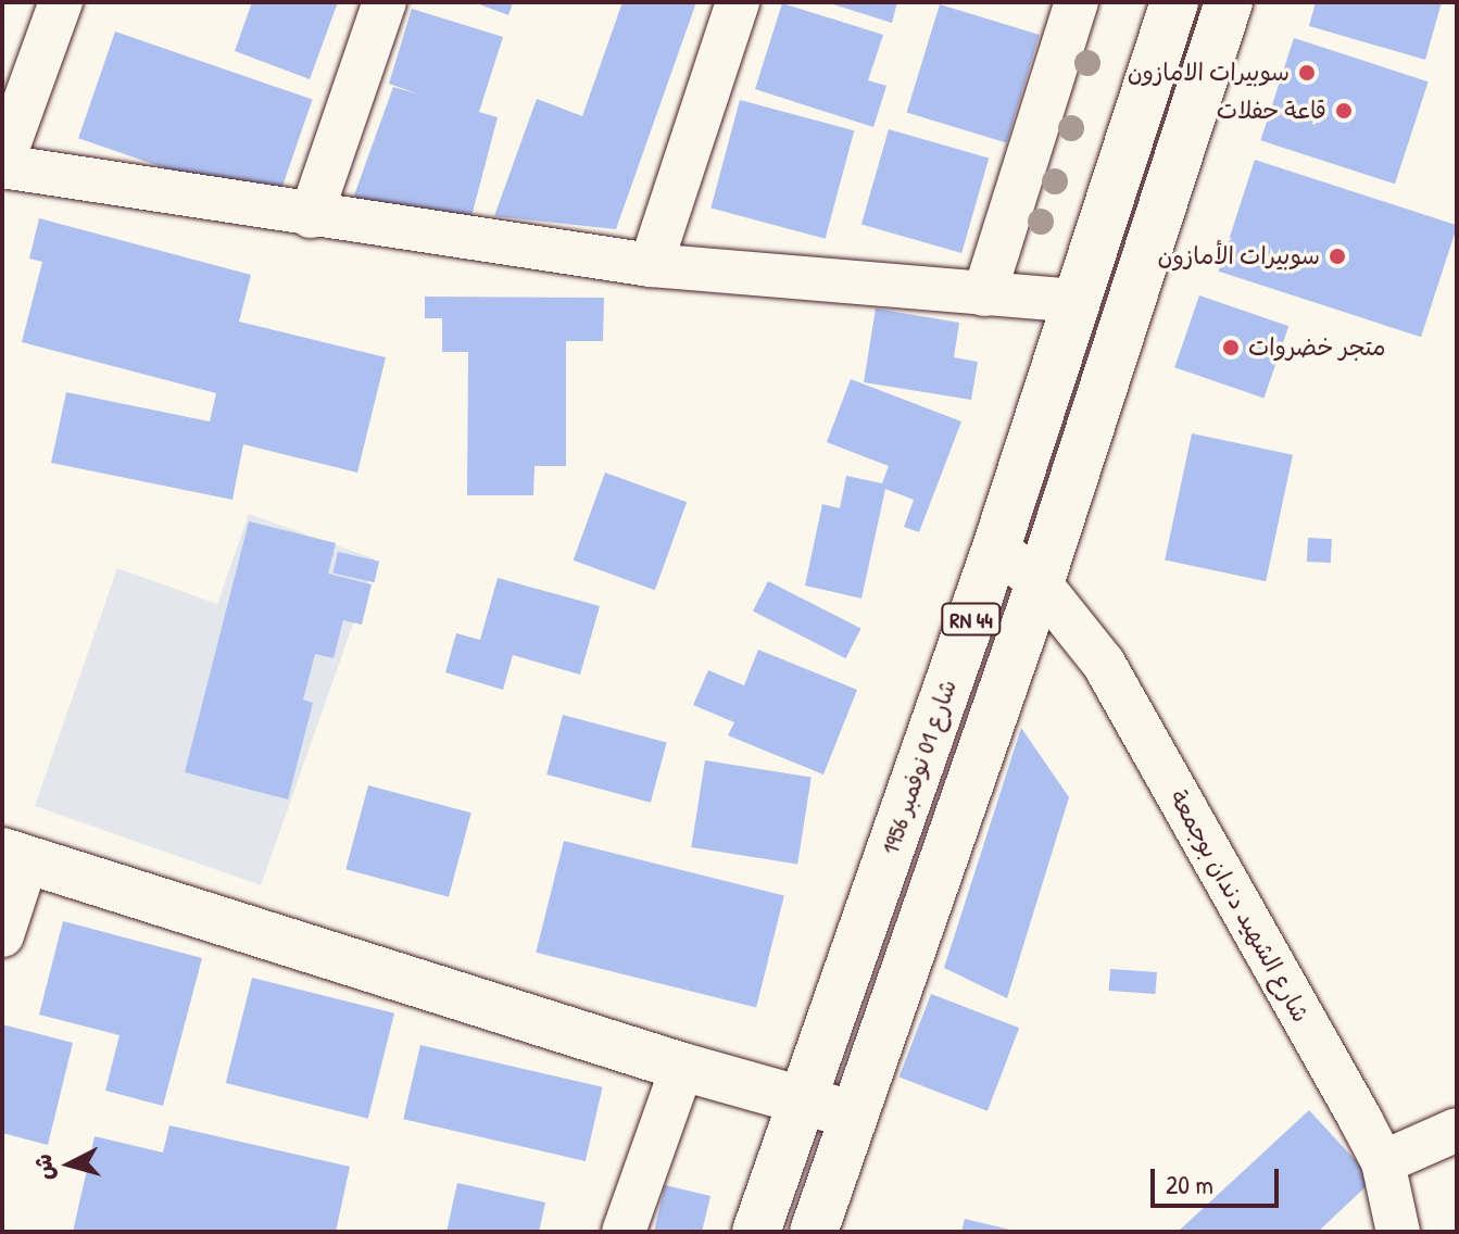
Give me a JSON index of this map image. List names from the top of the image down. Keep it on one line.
{"streets":{"main road":["RN 44","شارع 01 نوفمبر 1956"],"street":["شارع الشهيد دندان بوجمعة"]},"crossings":[["RN 44","شارع الشهيد دندان بوجمعة"],["شارع 01 نوفمبر 1956","شارع الشهيد دندان بوجمعة"]],"places":["سوبيرات الامازون","قاعة حفلات","سوبيرات الأمازون","متجر خضروات"],"scale_bar":"20 m","north":"left"}
